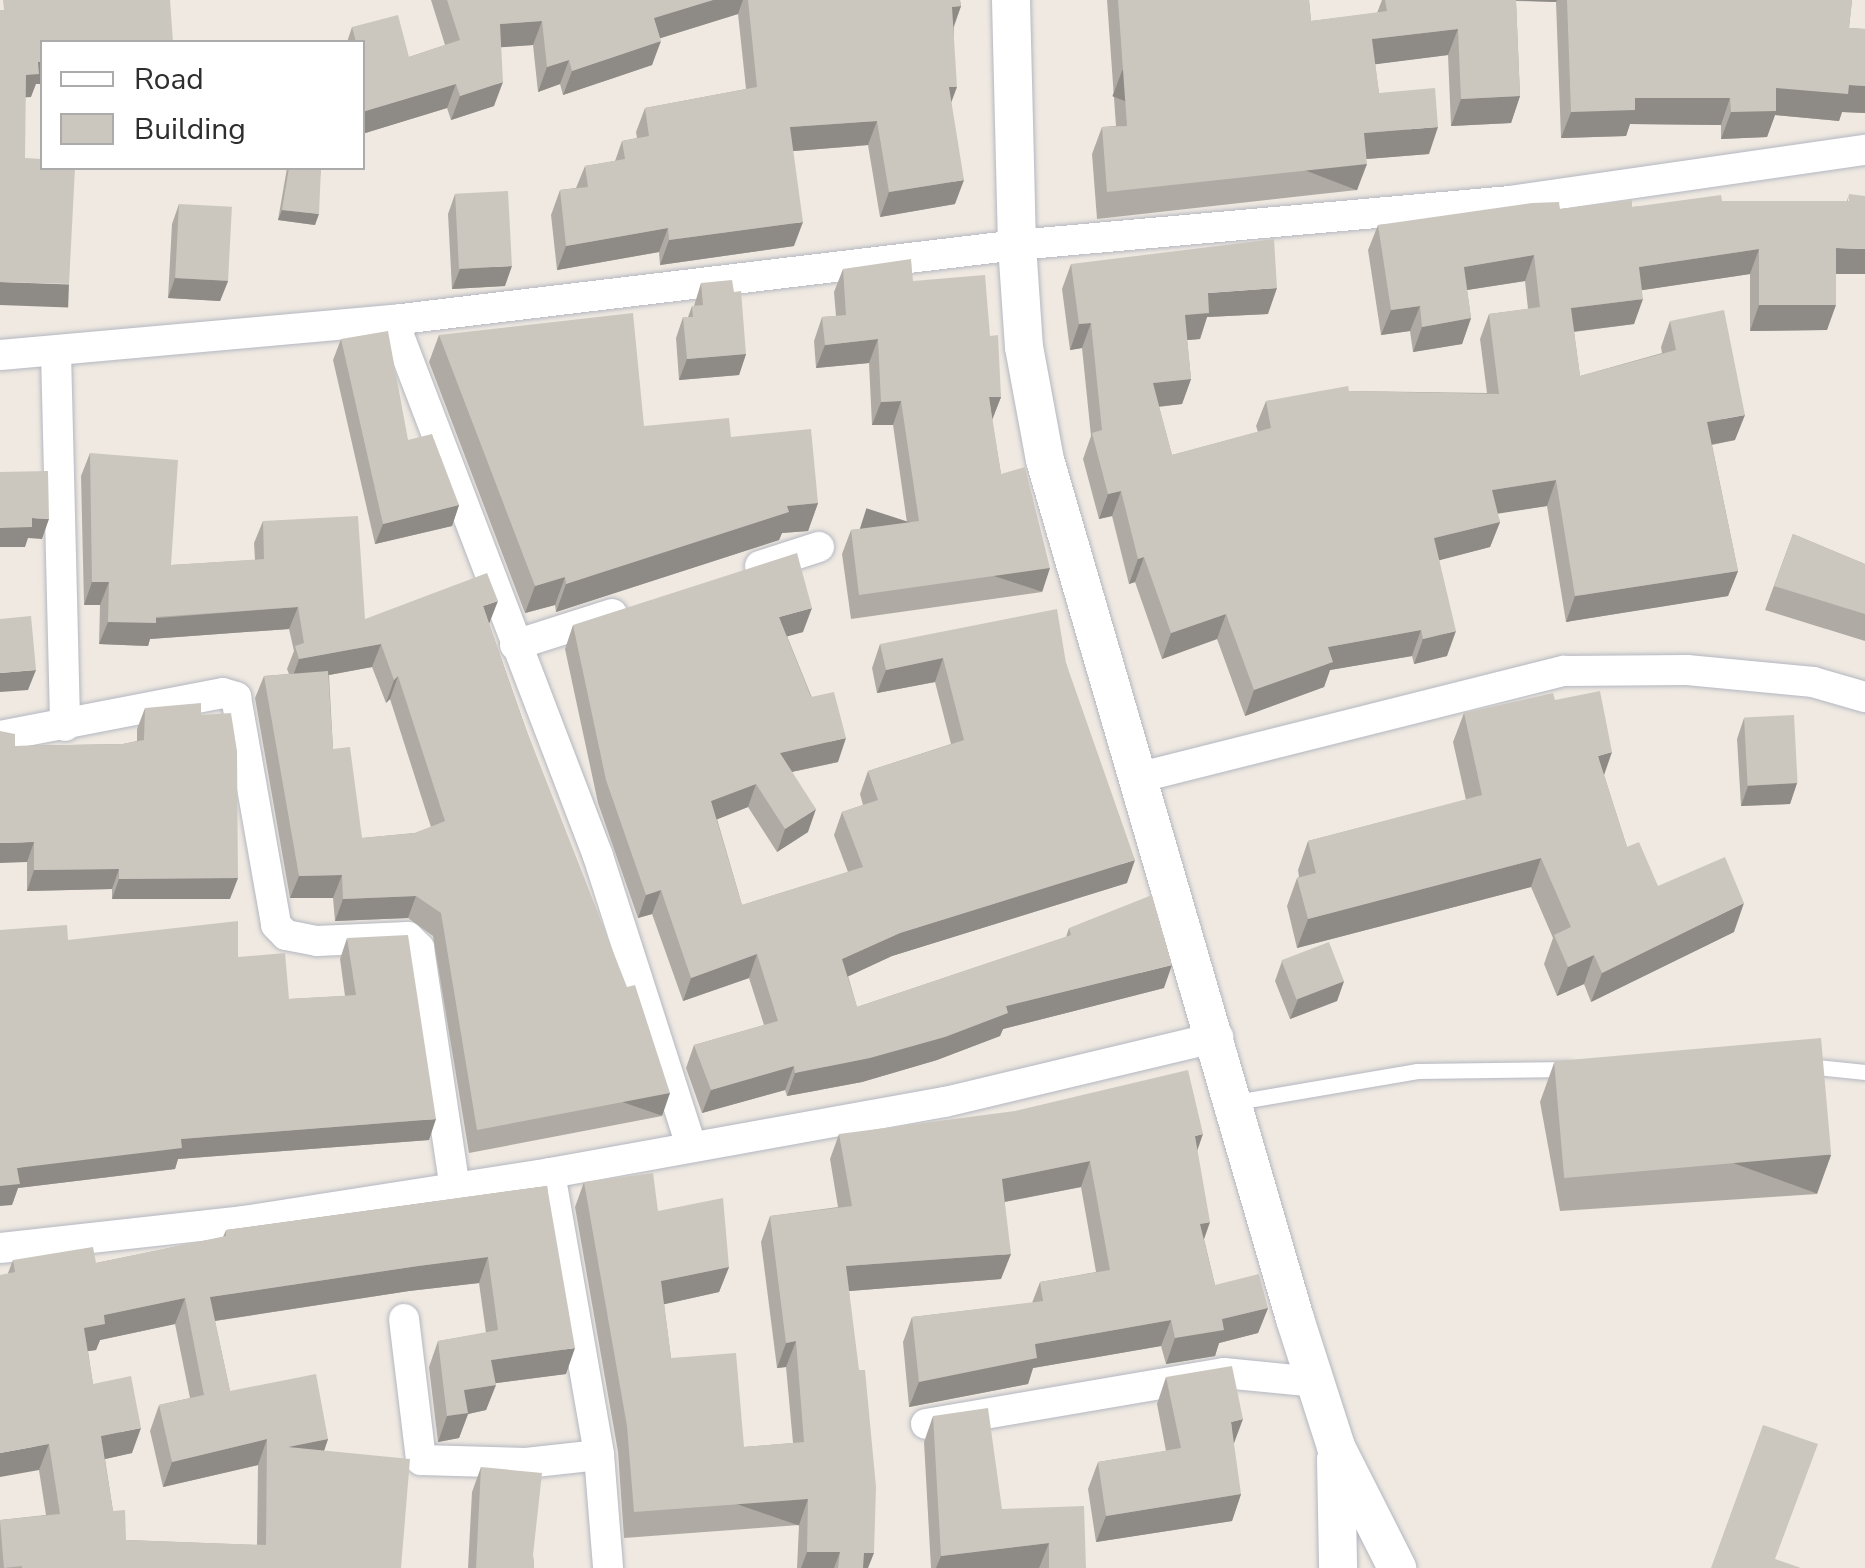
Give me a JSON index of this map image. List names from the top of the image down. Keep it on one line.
{"legend":["Road","Building"]}
